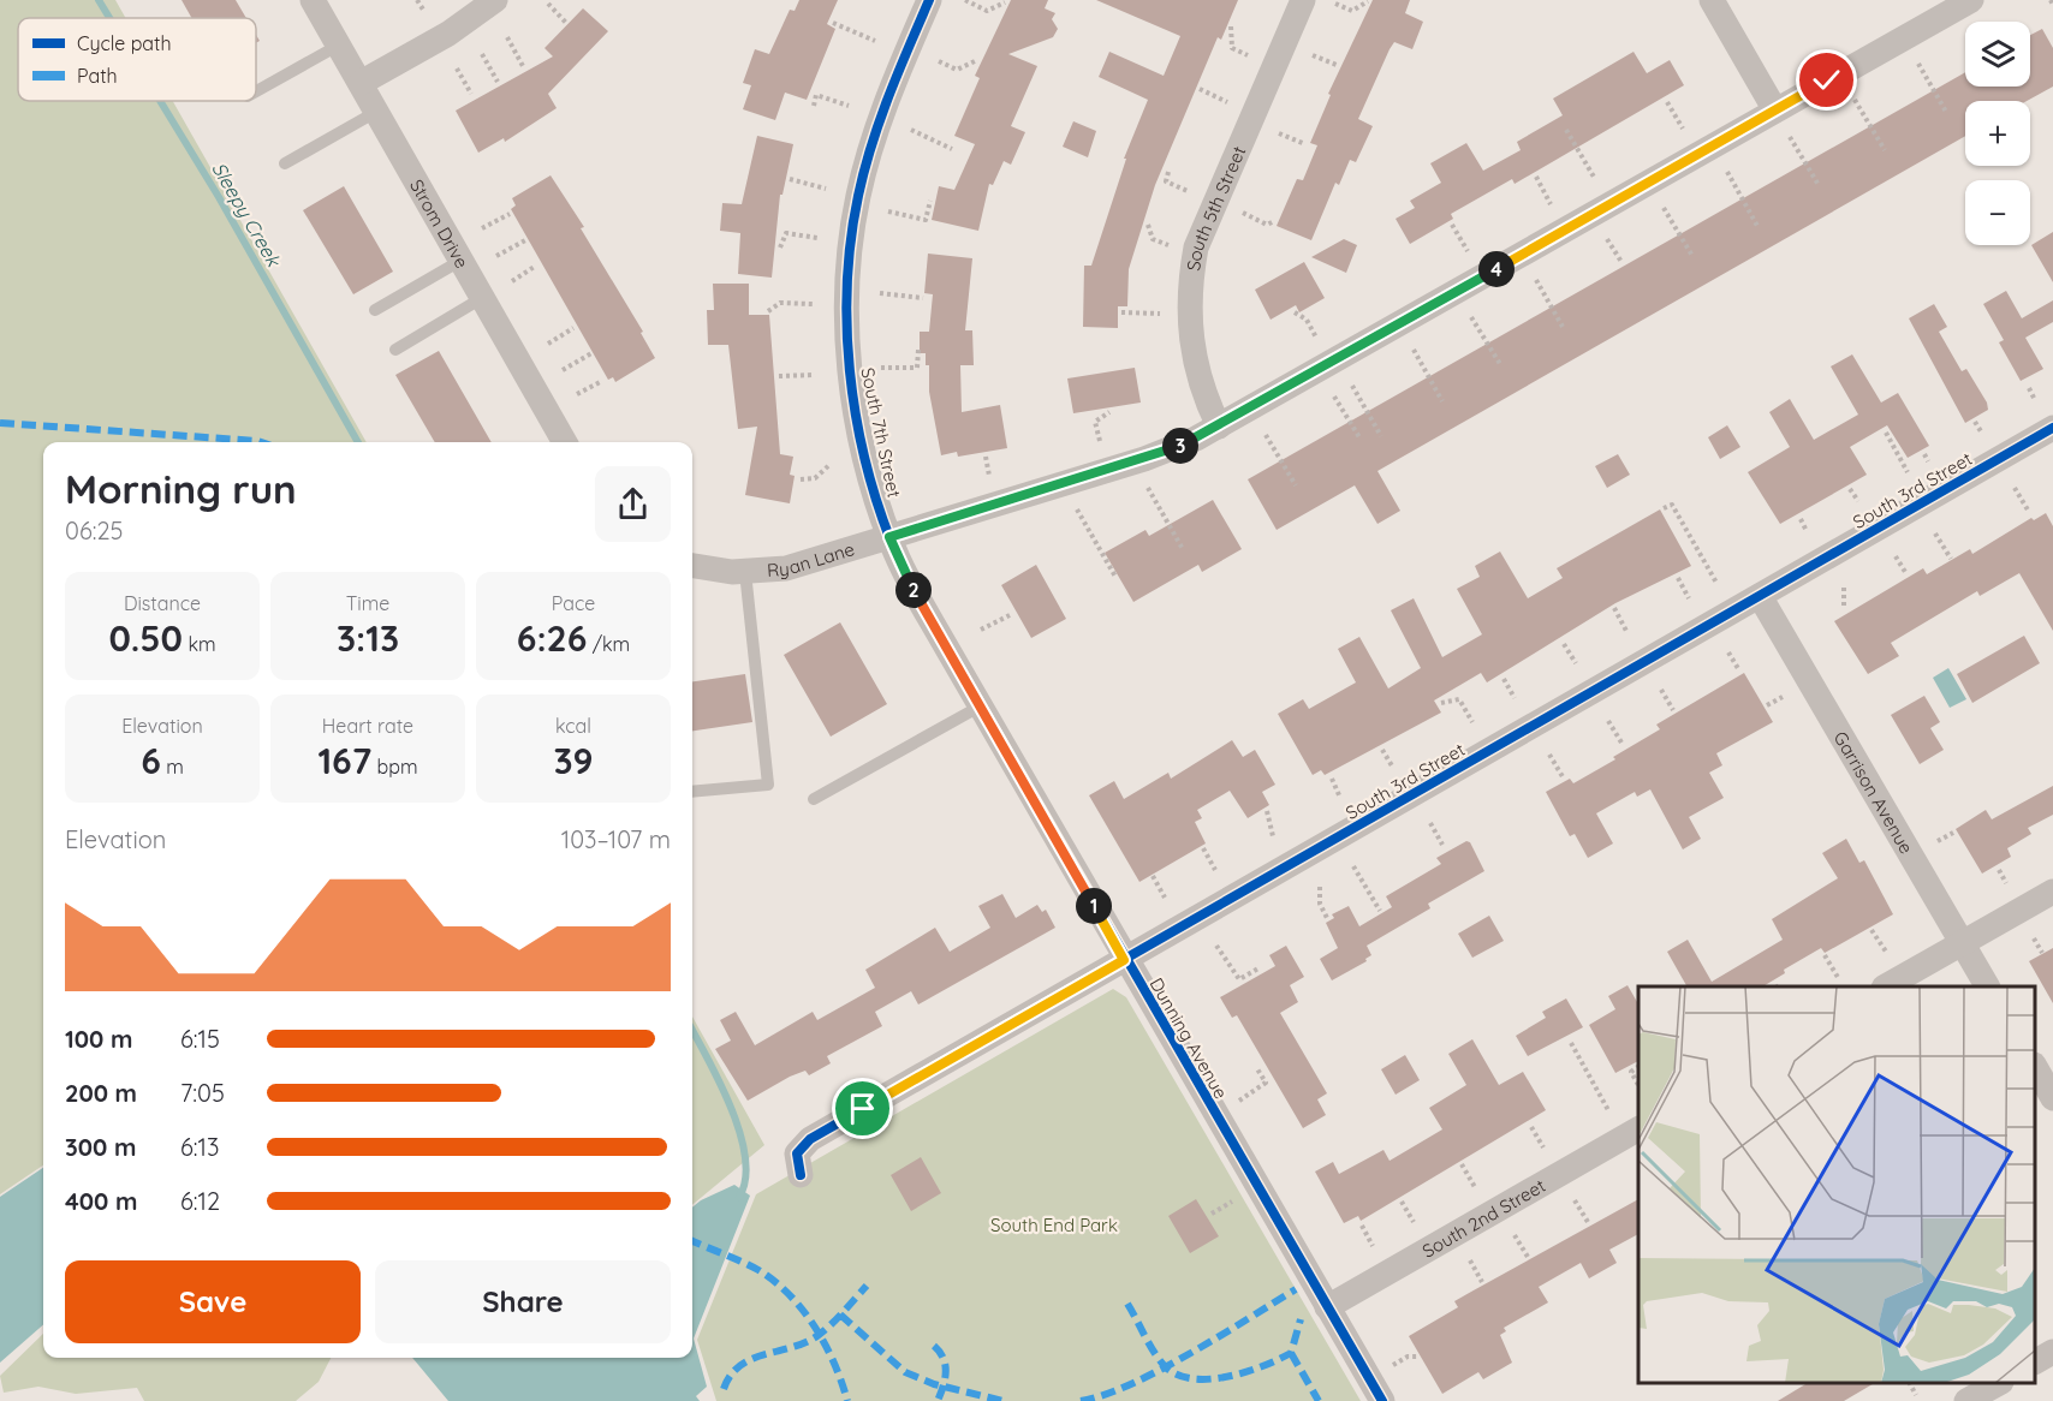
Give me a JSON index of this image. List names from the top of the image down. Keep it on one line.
{"streets":{"street":["South 5th Street","Strom Drive","South 7th Street","South 3rd Street","Ryan Lane","Garrison Avenue","Dunning Avenue","South 2nd Street"]},"crossings":[["South 5th Street","Ryan Lane"],["South 7th Street","Ryan Lane"],["South 7th Street","Dunning Avenue"],["South 3rd Street","Garrison Avenue"],["South 3rd Street","Dunning Avenue"],["Ryan Lane","Dunning Avenue"],["Dunning Avenue","South 2nd Street"]],"water":["Sleepy Creek"],"parks":["South End Park"],"legend":["Cycle path","Path"],"page":{"map_buttons":["+","−"],"pins":["4","3","2","1"],"heading":["Morning run","06:25"],"stats":[["Distance","0.50 km"],["Time","3:13"],["Pace","6:26 /km"],["Elevation","6 m"],["Heart rate","167 bpm"],["kcal","39"]],"chart":["Elevation","103–107 m"],"list":[{"name":"100 m","note":"6:15"},{"name":"200 m","note":"7:05"},{"name":"300 m","note":"6:13"},{"name":"400 m","note":"6:12"}],"buttons":["Save","Share"]}}
